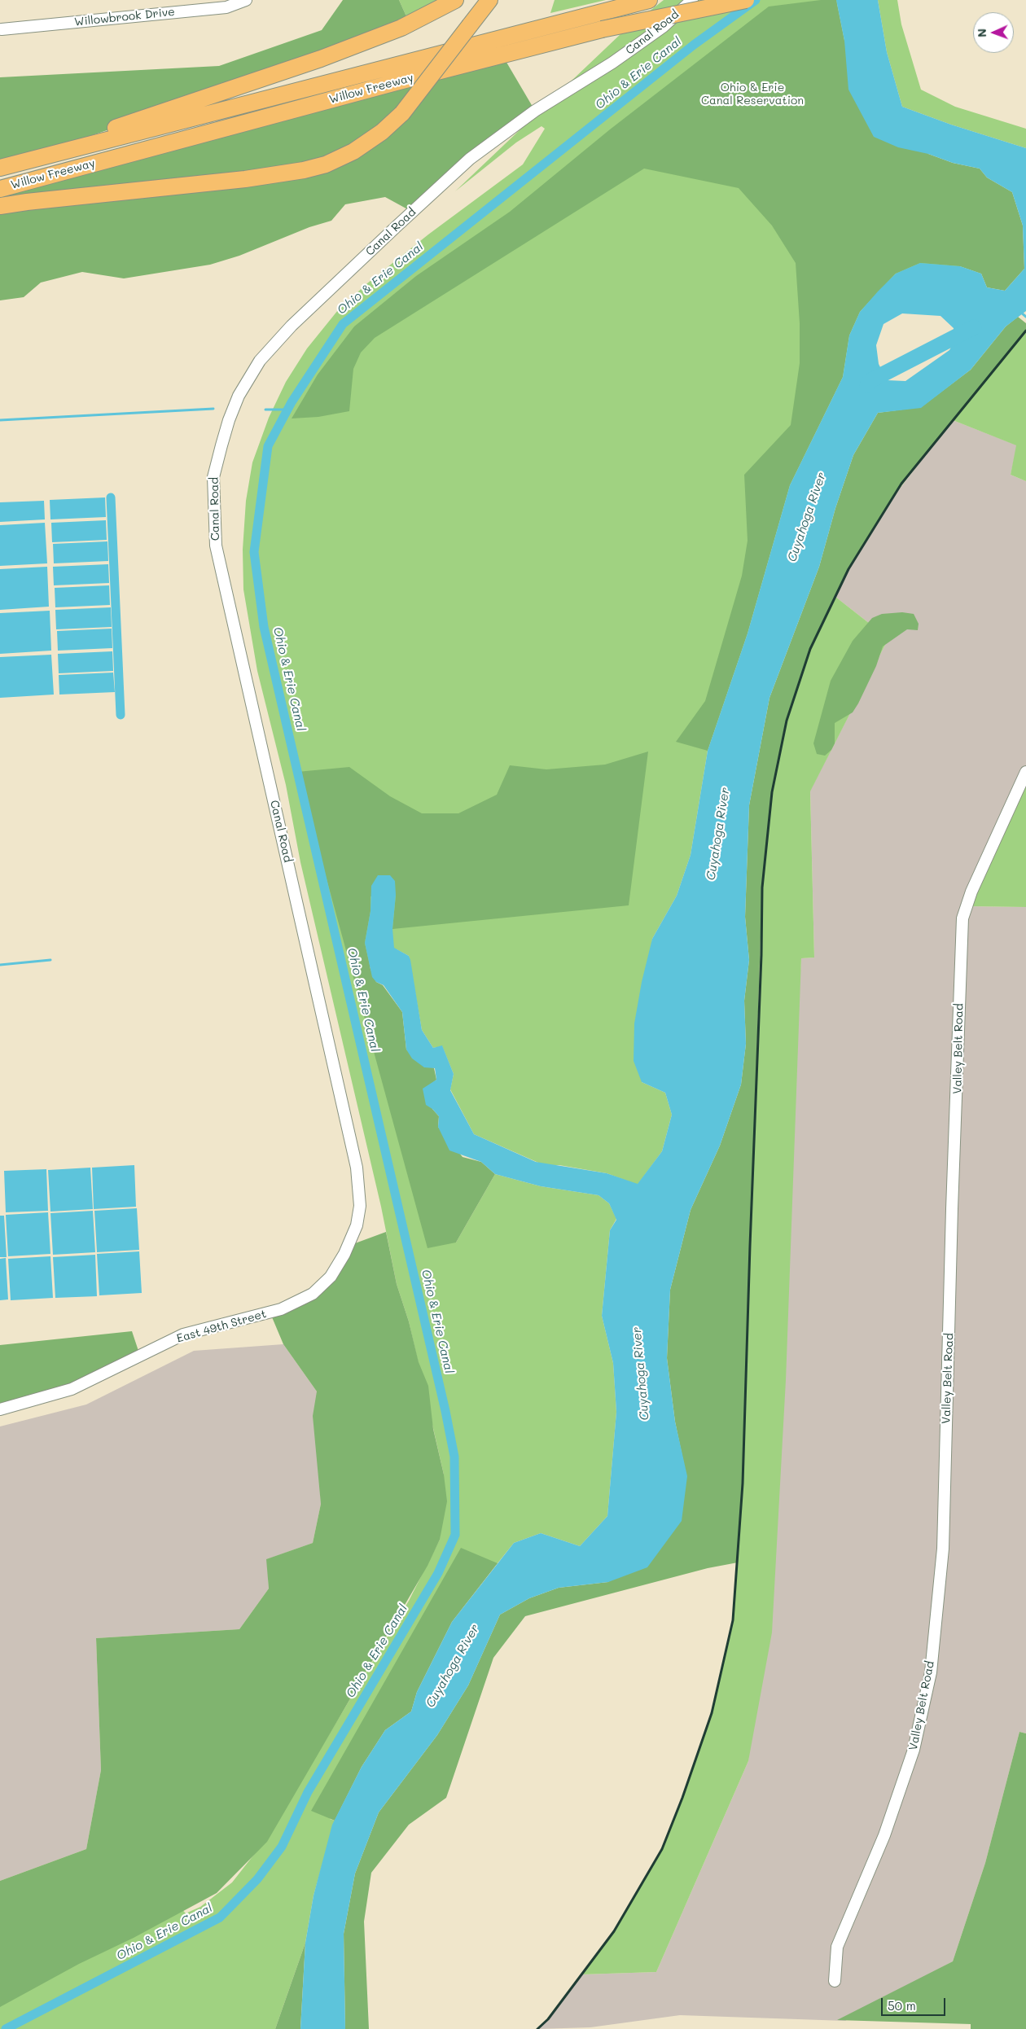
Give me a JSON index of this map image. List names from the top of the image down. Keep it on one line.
{"streets":{"highway":["Willow Freeway"],"street":["Willowbrook Drive","Canal Road","Valley Belt Road","East 49th Street"]},"crossings":[["Canal Road","East 49th Street"]],"water":["Ohio & Erie Canal","Cuyahoga River"],"parks":["Ohio & Erie Canal Reservation"],"scale_bar":"50 m","north":"left"}
